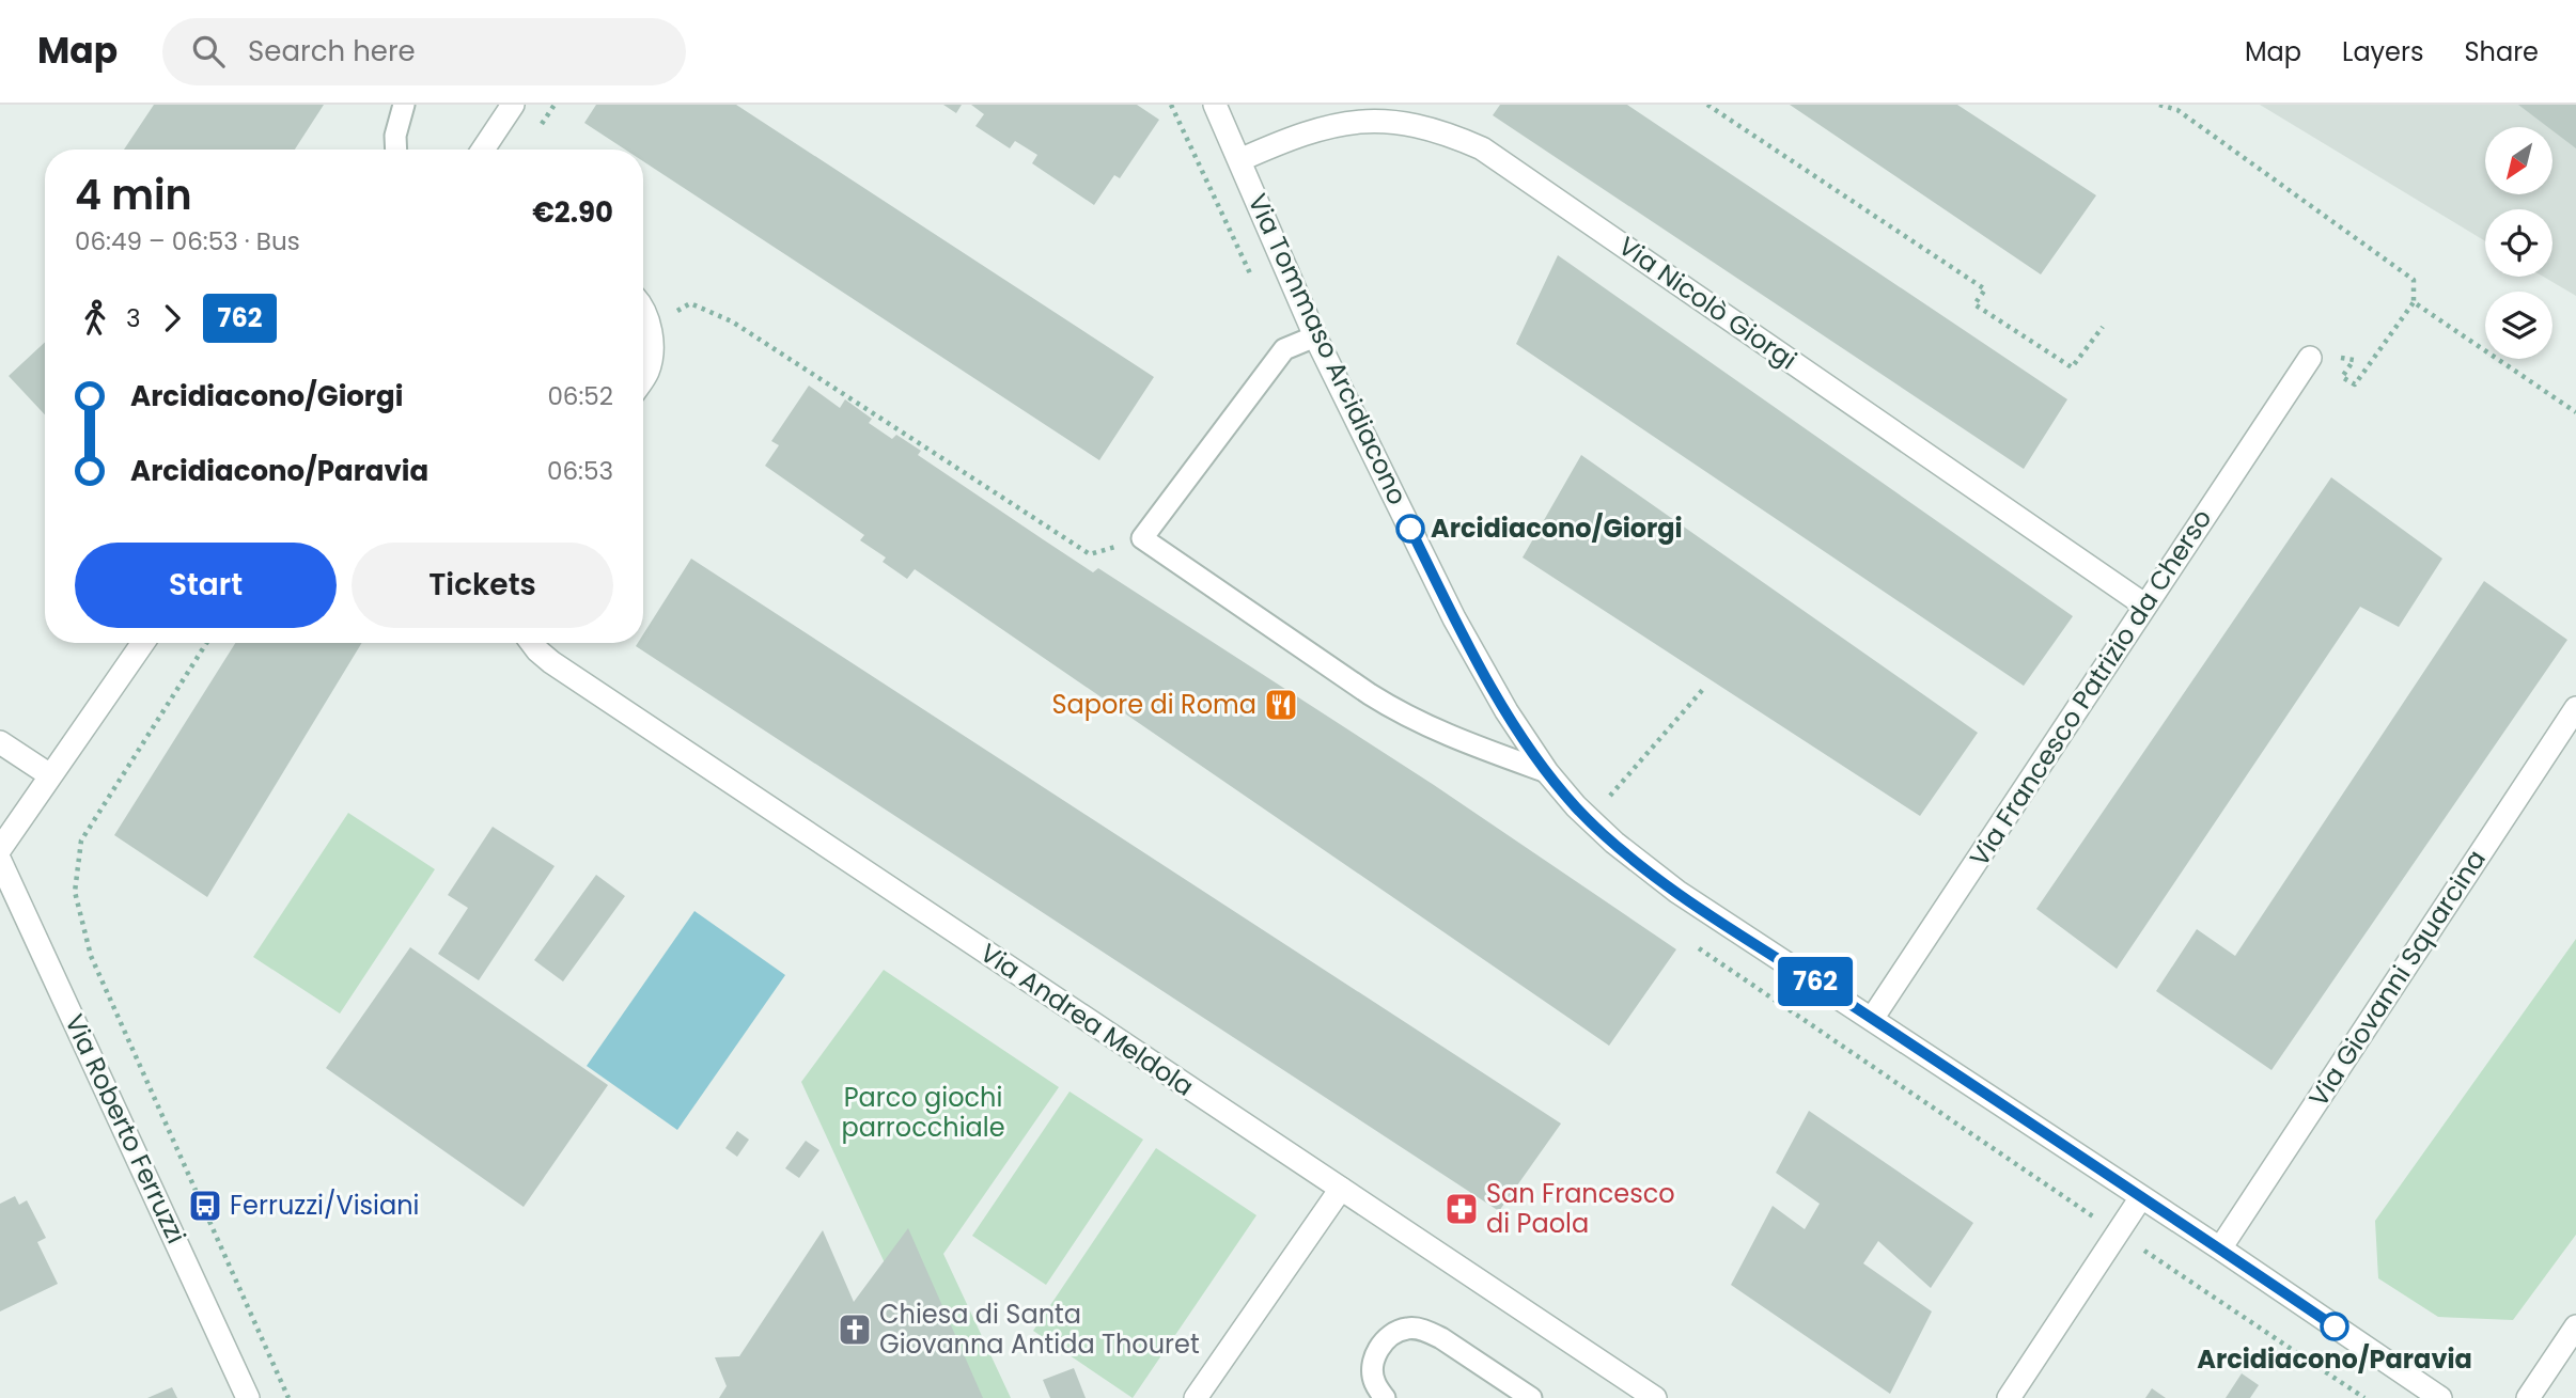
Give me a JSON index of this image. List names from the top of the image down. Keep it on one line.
{"streets":{"street":["Via Nicolò Giorgi","Via Tommaso Arcidiacono","Via Francesco Patrizio da Cherso","Via Giovanni Squarcina","Via Andrea Meldola","Via Roberto Ferruzzi"]},"crossings":[["Via Nicolò Giorgi","Via Tommaso Arcidiacono"],["Via Nicolò Giorgi","Via Francesco Patrizio da Cherso"],["Via Tommaso Arcidiacono","Via Francesco Patrizio da Cherso"],["Via Tommaso Arcidiacono","Via Giovanni Squarcina"]],"parks":["Parco giochi parrocchiale"],"places":{"other":["Arcidiacono/Giorgi","Arcidiacono/Paravia"],"restaurant":["Sapore di Roma"],"bus stop":["Ferruzzi/Visiani"],"pharmacy":["San Francesco di Paola"],"church":["Chiesa di Santa Giovanna Antida Thouret"]},"lines":["bus line 762"],"north":"bottom left","page":{"header":"Map","search":"Search here","nav":["Map","Layers","Share"],"on_map":"762","heading":["4 min","06:49 – 06:53 · Bus","€2.90"],"legs":["3","762"],"list":[{"name":"Arcidiacono/Giorgi","value":"06:52"},{"name":"Arcidiacono/Paravia","value":"06:53"}],"buttons":["Start","Tickets"]}}
